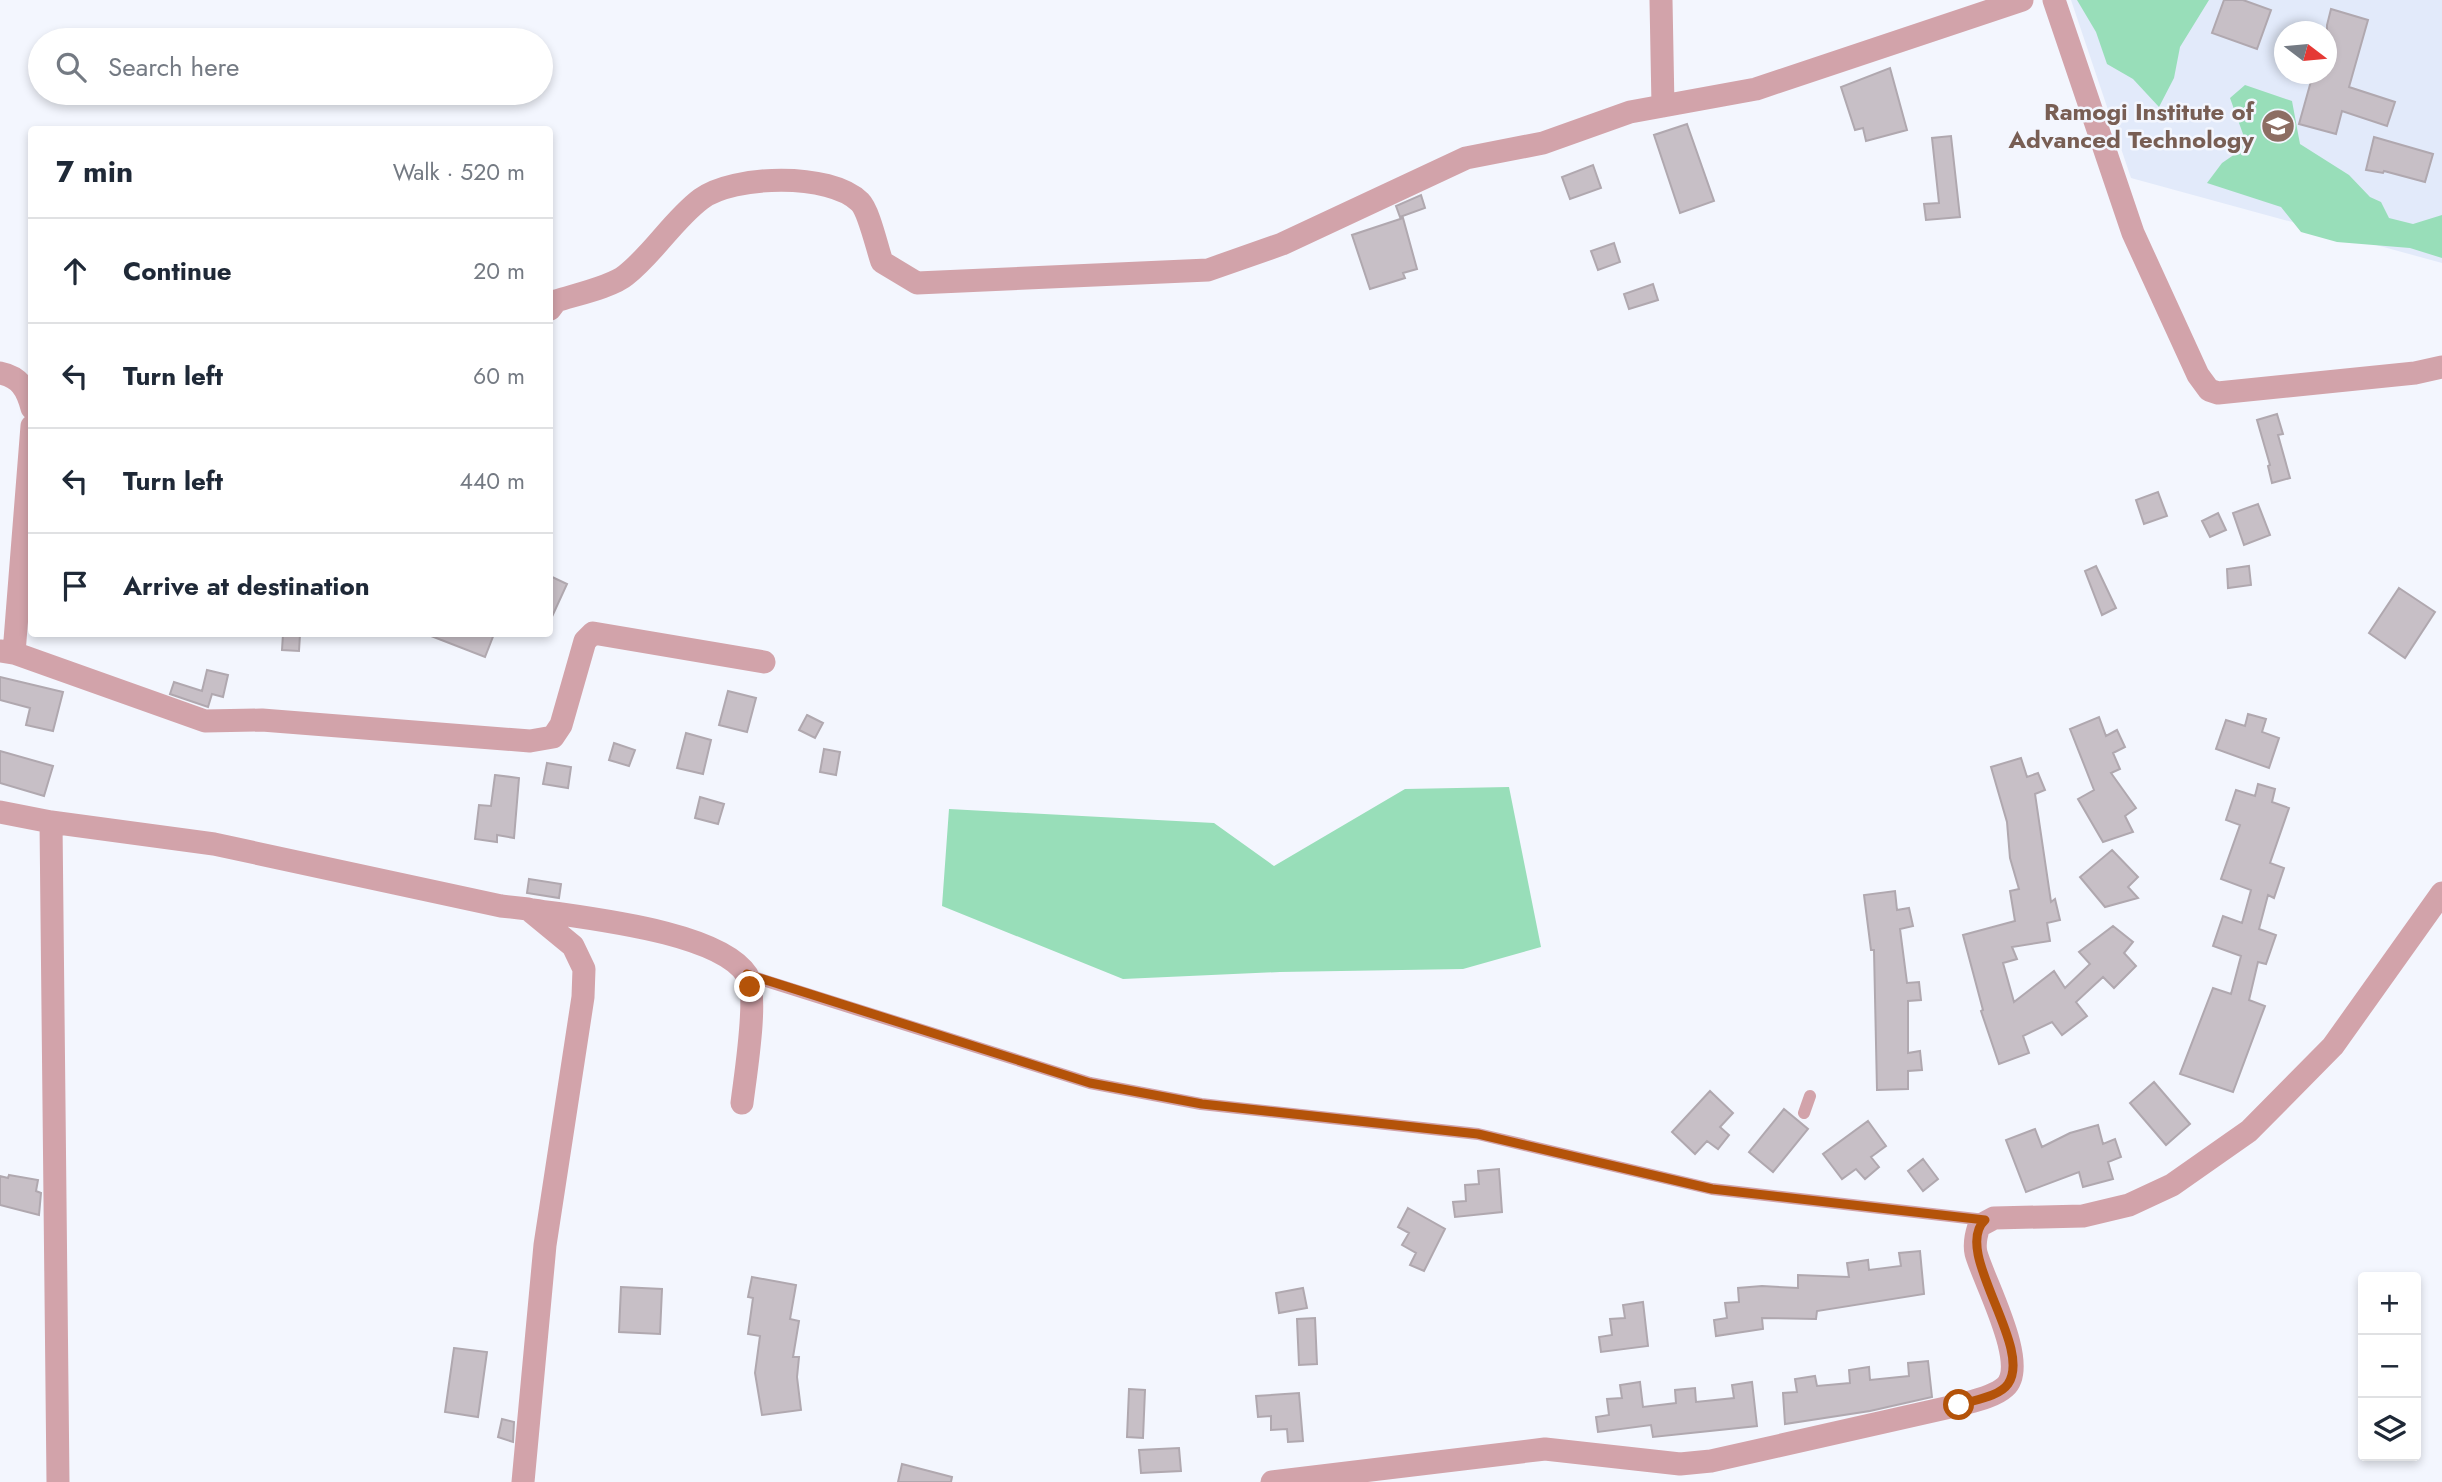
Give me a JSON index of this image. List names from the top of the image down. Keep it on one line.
{"places":{"school or university":["Ramogi Institute of Advanced Technology"]},"north":"right","page":{"search":"Search here","heading":["7 min","Walk · 520 m"],"list":[["Continue","20 m"],["Turn left","60 m"],["Turn left","440 m"],"Arrive at destination"],"map_buttons":["+","−"]}}
